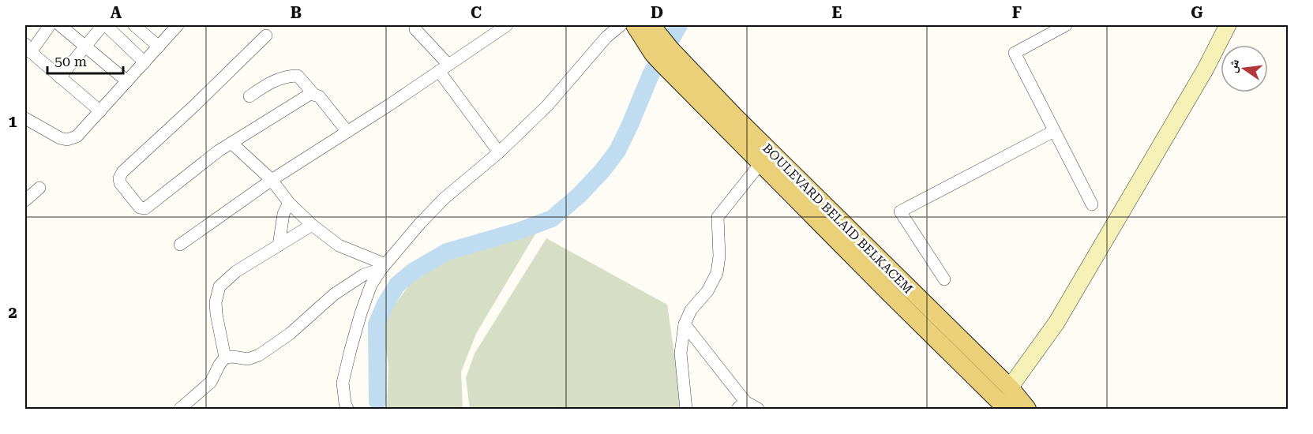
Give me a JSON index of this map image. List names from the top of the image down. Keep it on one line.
{"streets":{"main road":["BOULEVARD BELAID BELKACEM"]},"scale_bar":"50 m","north":"left","grid":{"columns":["A","B","C","D","E","F","G"],"rows":["1","2"]}}
